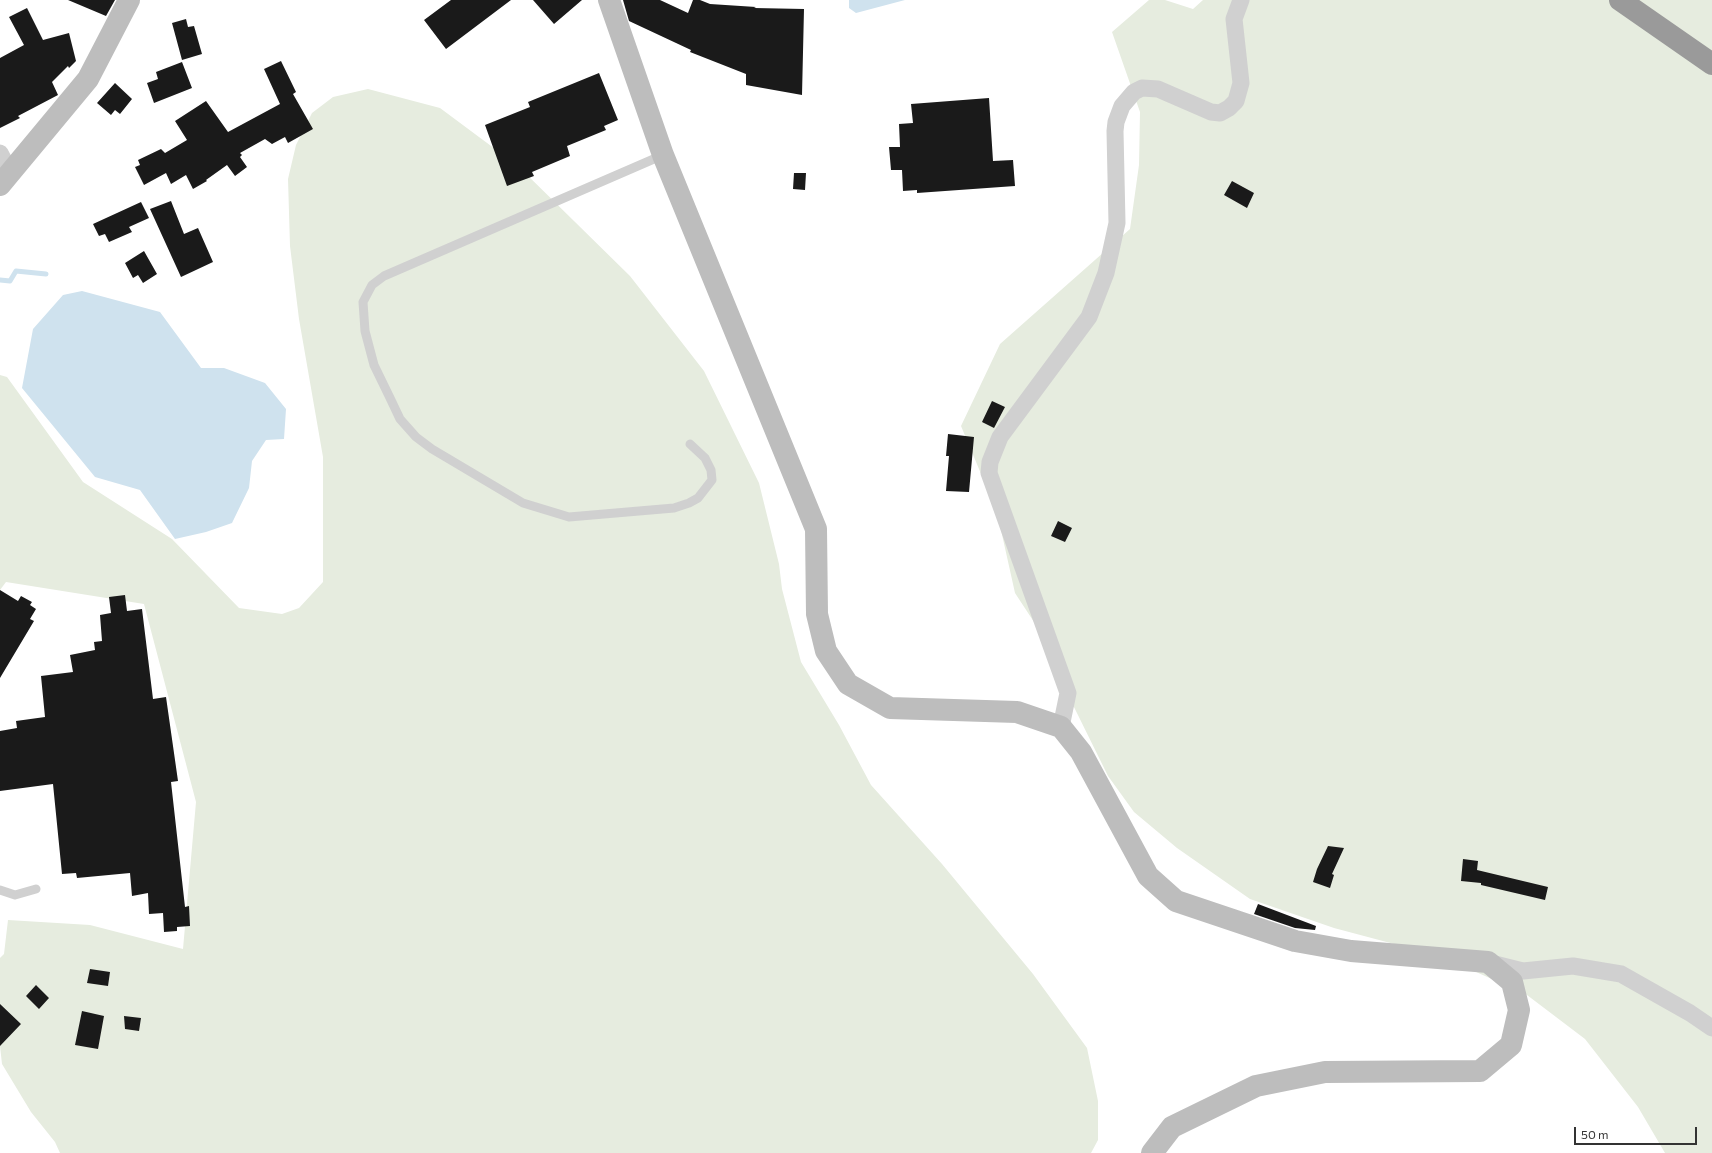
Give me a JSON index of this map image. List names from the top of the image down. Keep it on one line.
{"scale_bar":"50 m"}
